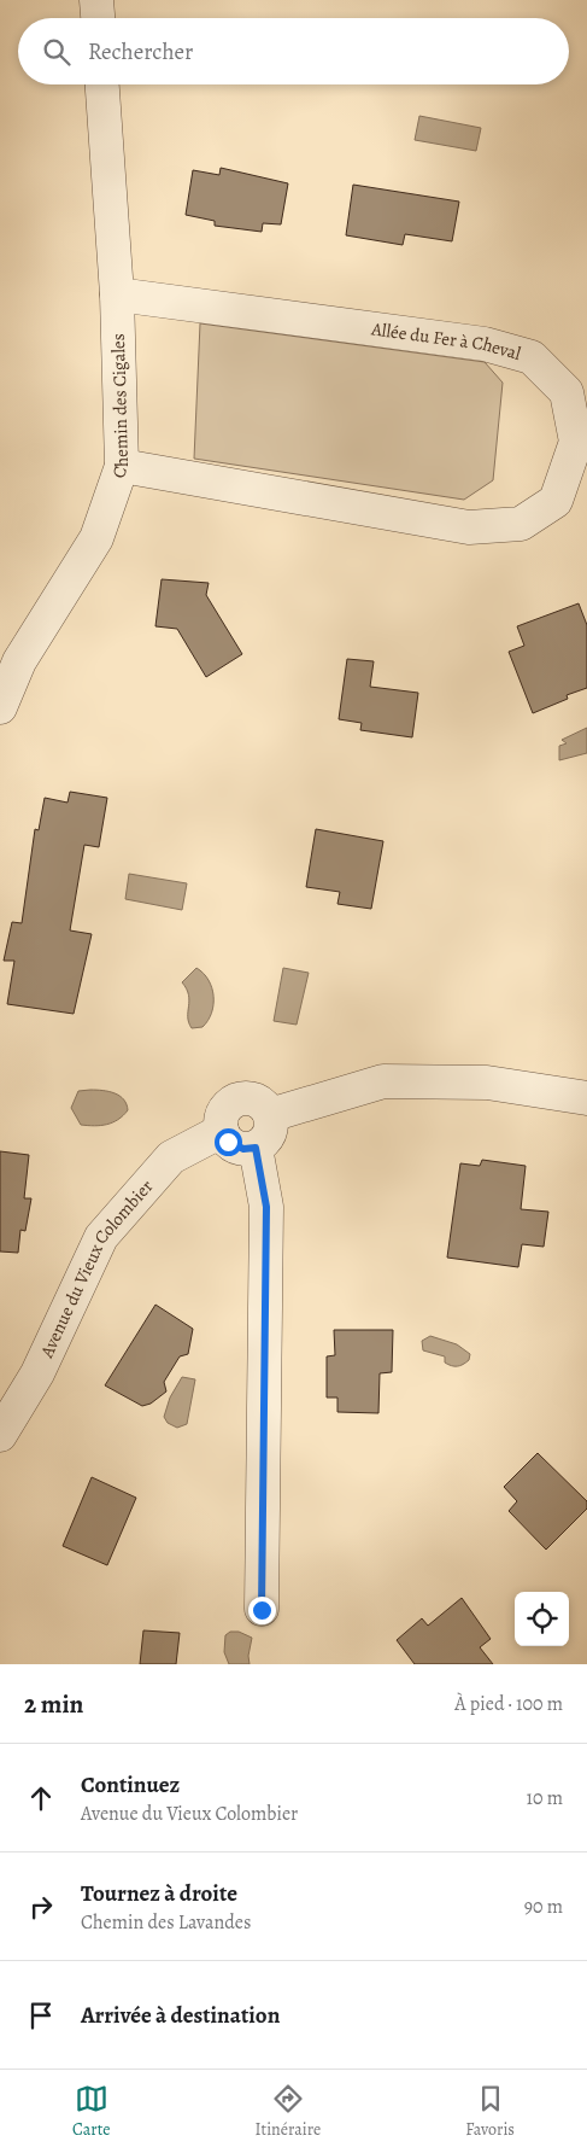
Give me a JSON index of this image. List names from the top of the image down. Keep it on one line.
{"streets":{"street":["Allée du Fer à Cheval","Chemin des Cigales","Avenue du Vieux Colombier"]},"crossings":[["Allée du Fer à Cheval","Chemin des Cigales"]],"page":{"search":"Rechercher","heading":["2 min","À pied · 100 m"],"list":[["Continuez","Avenue du Vieux Colombier","10 m"],["Tournez à droite","Chemin des Lavandes","90 m"],"Arrivée à destination"],"nav":["Carte","Itinéraire","Favoris"]}}
